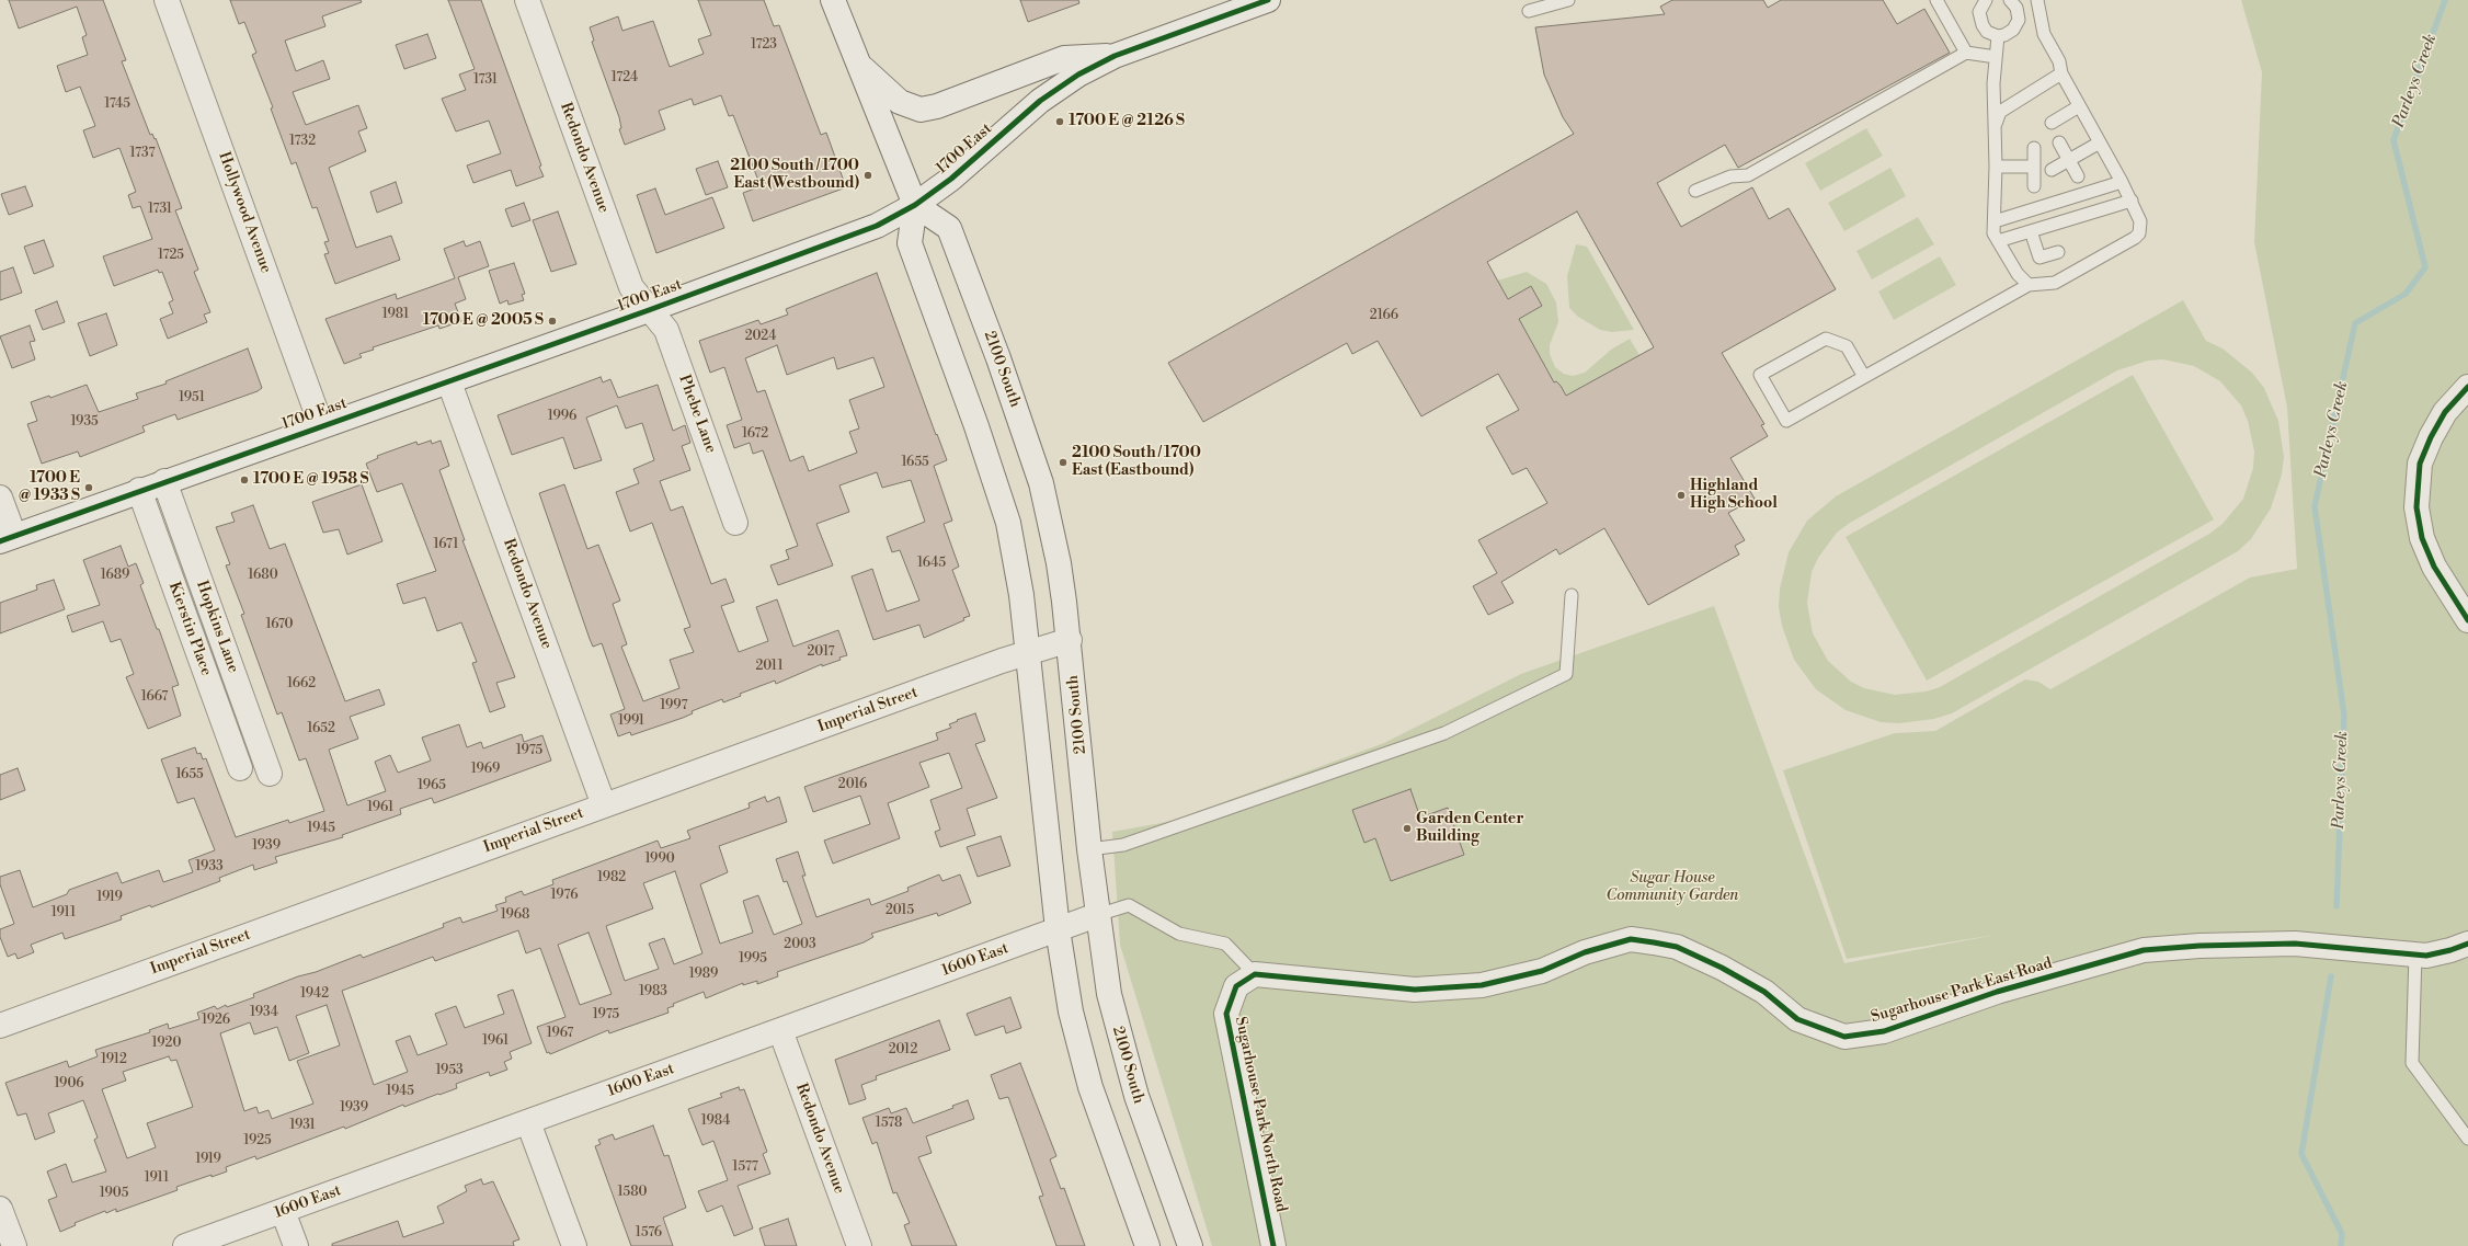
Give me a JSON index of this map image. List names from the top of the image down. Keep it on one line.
{"streets":{"street":["1700 East","Redondo Avenue","Hollywood Avenue","2100 South","Phebe Lane","Hopkins Lane","Kierstin Place","Imperial Street","1600 East","Sugarhouse Park East Road","Sugarhouse Park North Road"]},"crossings":[["1700 East","Redondo Avenue"],["1700 East","Hollywood Avenue"],["1700 East","2100 South"],["1700 East","Phebe Lane"],["1700 East","Hopkins Lane"],["1700 East","Kierstin Place"],["Redondo Avenue","Phebe Lane"],["Redondo Avenue","Imperial Street"],["Redondo Avenue","1600 East"],["2100 South","Imperial Street"],["2100 South","1600 East"],["Sugarhouse Park East Road","Sugarhouse Park North Road"]],"water":["Parleys Creek"],"parks":["Sugar House Community Garden"],"places":["1700 E @ 2126 S","2100 South / 1700 East (Westbound)","1700 E @ 2005 S","2100 South / 1700 East (Eastbound)","1700 E @ 1958 S","1700 E @ 1933 S","Highland High School","Garden Center Building"],"house_numbers":["1723","1724","1731","1745","1732","1737","1731","1725","1981","2166","2024","1951","1996","1935","1672","1655","1671","1645","1689","1680","1670","2017","2011","1662","1667","1997","1991","1652","1975","1969","1655","2016","1965","1961","1945","1939","1990","1933","1982","1976","1919","2015","1911","1968","2003","1995","1989","1983","1942","1934","1975","1926","1967","1961","1920","2012","1912","1953","1906","1945","1939","1984","1578","1931","1925","1919","1577","1911","1580","1905","1576"]}
